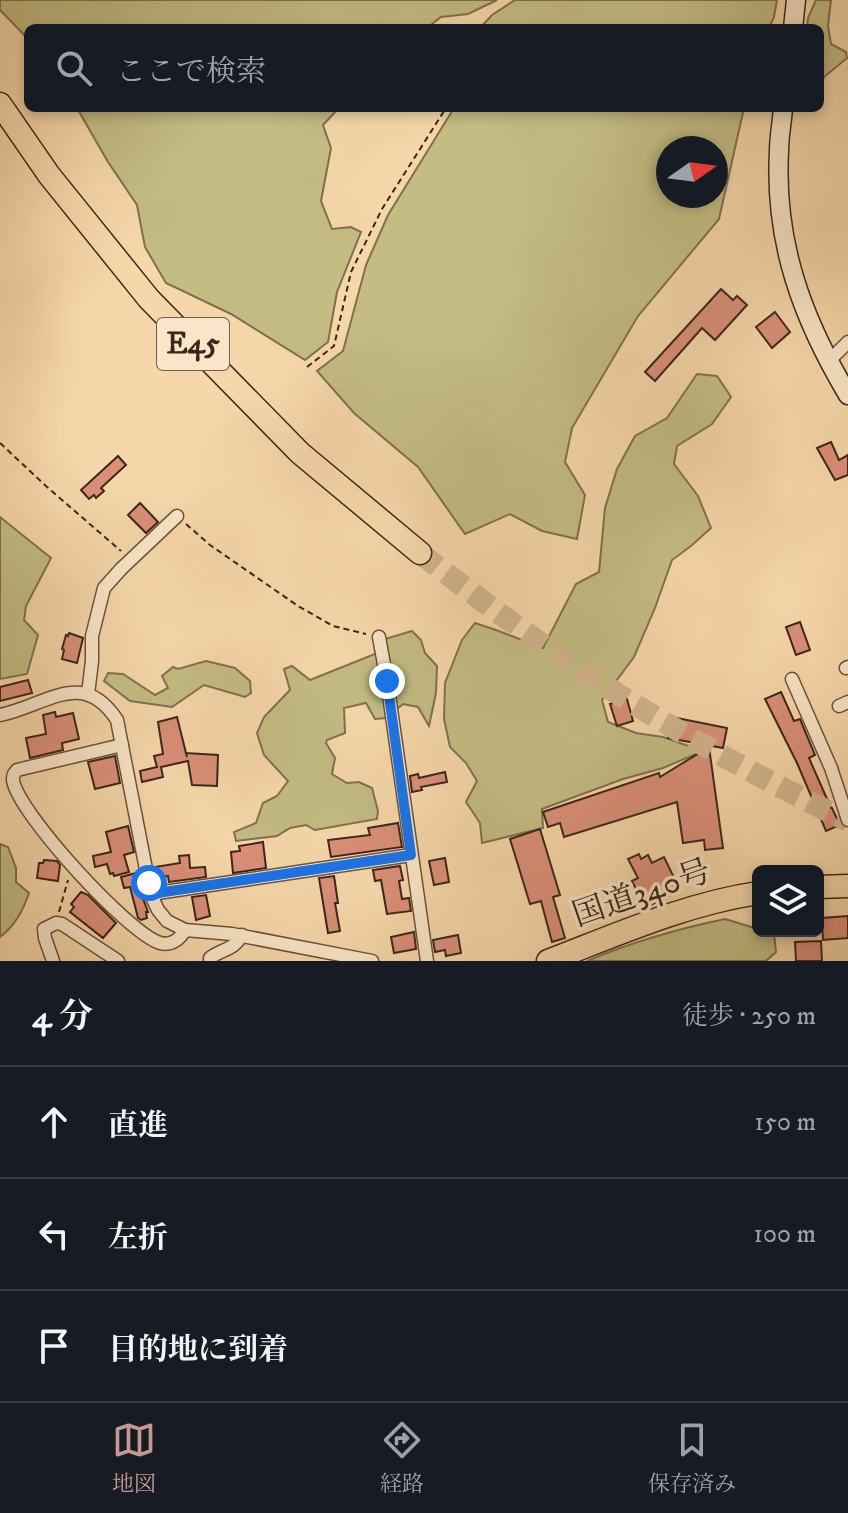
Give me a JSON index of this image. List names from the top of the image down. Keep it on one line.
{"streets":{"highway":["E45","国道340号"]},"north":"right","page":{"search":"ここで検索","heading":["4 分","徒歩 · 250 m"],"list":[["直進","150 m"],["左折","100 m"],"目的地に到着"],"nav":["地図","経路","保存済み"]}}
